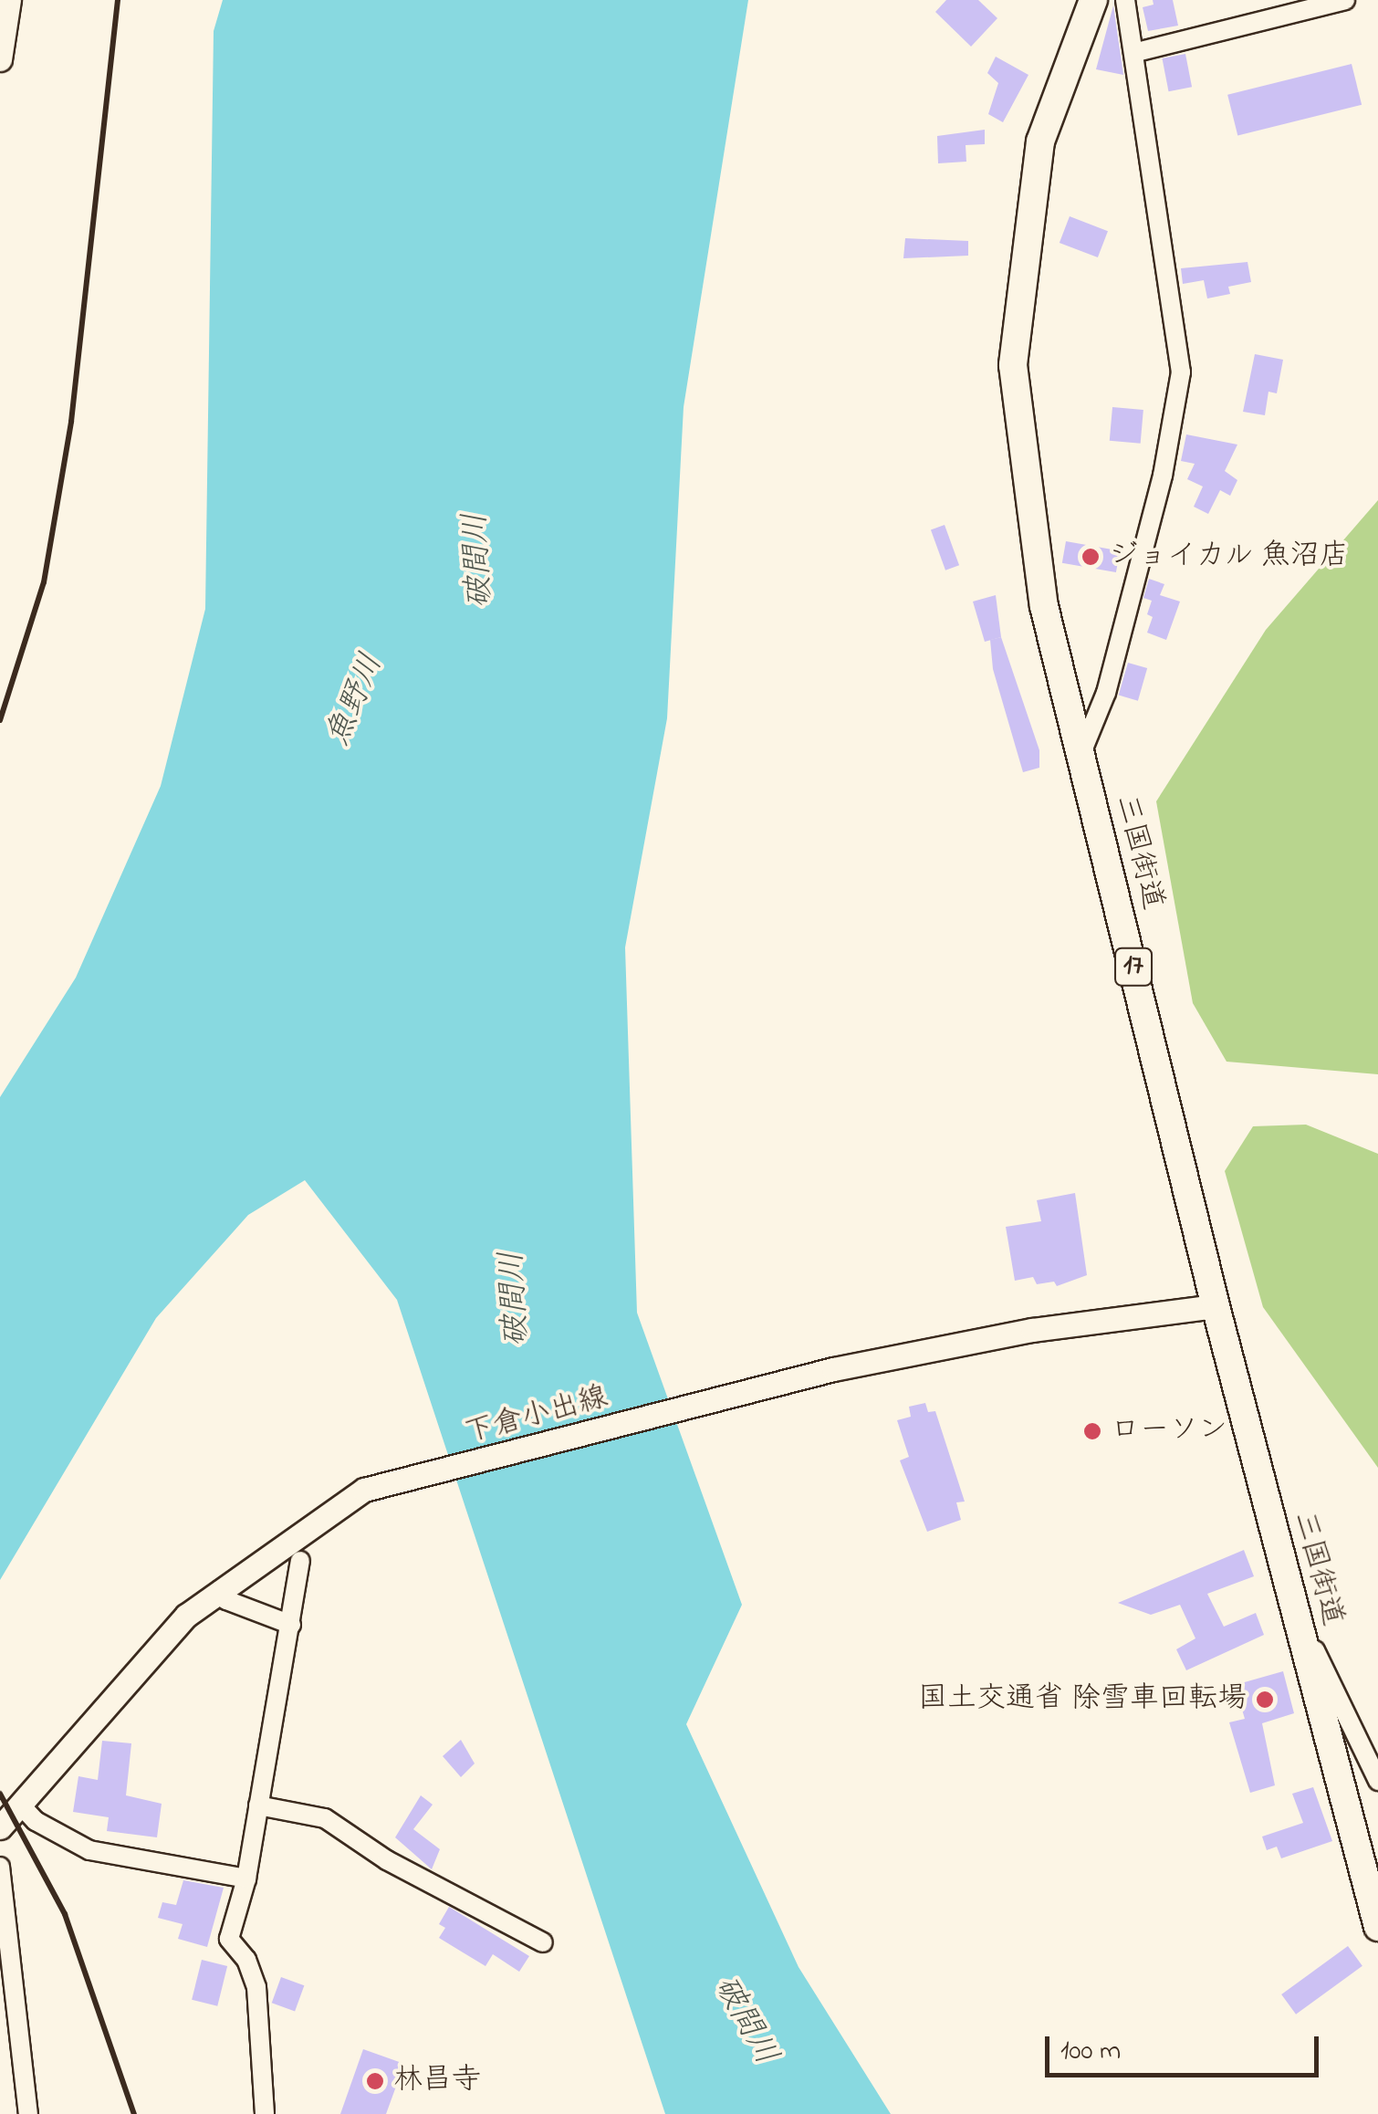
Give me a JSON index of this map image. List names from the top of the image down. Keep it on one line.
{"streets":{"highway":["三国街道","17"],"main road":["下倉小出線"]},"crossings":[["三国街道","下倉小出線"]],"water":["破間川","魚野川"],"places":["ジョイカル 魚沼店","ローソン","国土交通省 除雪車回転場","林昌寺"],"scale_bar":"100 m"}
